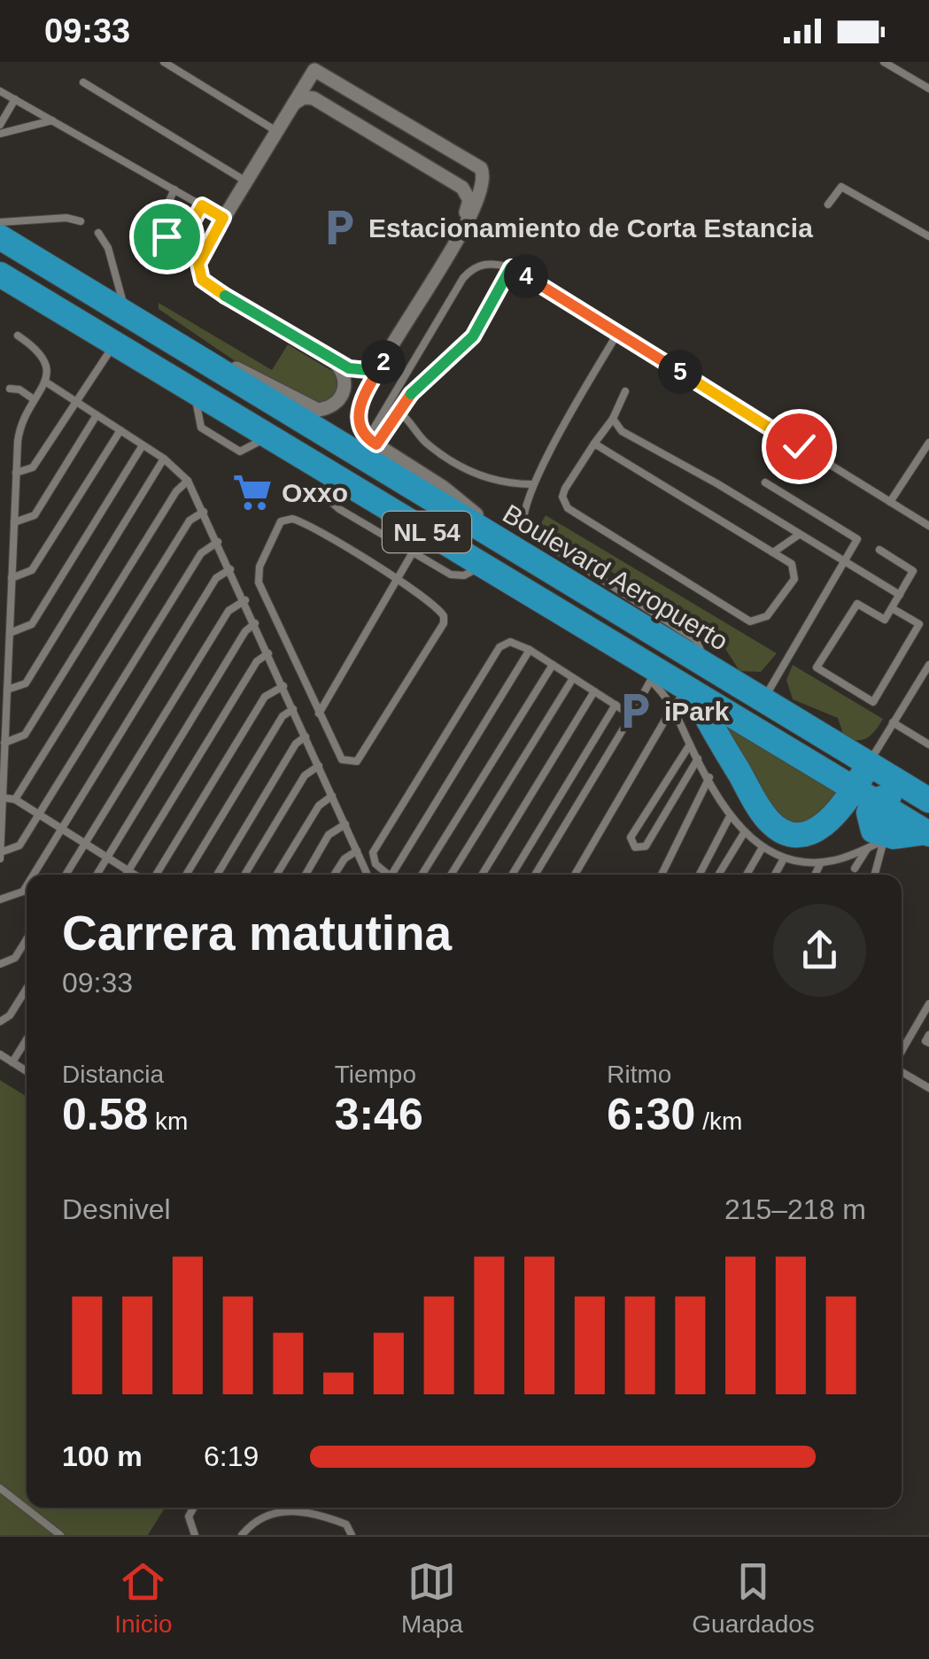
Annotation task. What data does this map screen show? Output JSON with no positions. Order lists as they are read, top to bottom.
{
  "streets": {
    "highway": ["NL 54", "Boulevard Aeropuerto"]
  },
  "places": {
    "parking": ["Estacionamiento de Corta Estancia", "iPark"],
    "supermarket": ["Oxxo"]
  },
  "page": {
    "status": "09:33",
    "pins": ["4", "2", "5"],
    "heading": ["Carrera matutina", "09:33"],
    "stats": [
      ["Distancia", "0.58 km"],
      ["Tiempo", "3:46"],
      ["Ritmo", "6:30 /km"]
    ],
    "chart": ["Desnivel", "215–218 m"],
    "list": [
      {
        "name": "100 m",
        "note": "6:19"
      }
    ],
    "tabs": ["Inicio", "Mapa", "Guardados"]
  }
}
